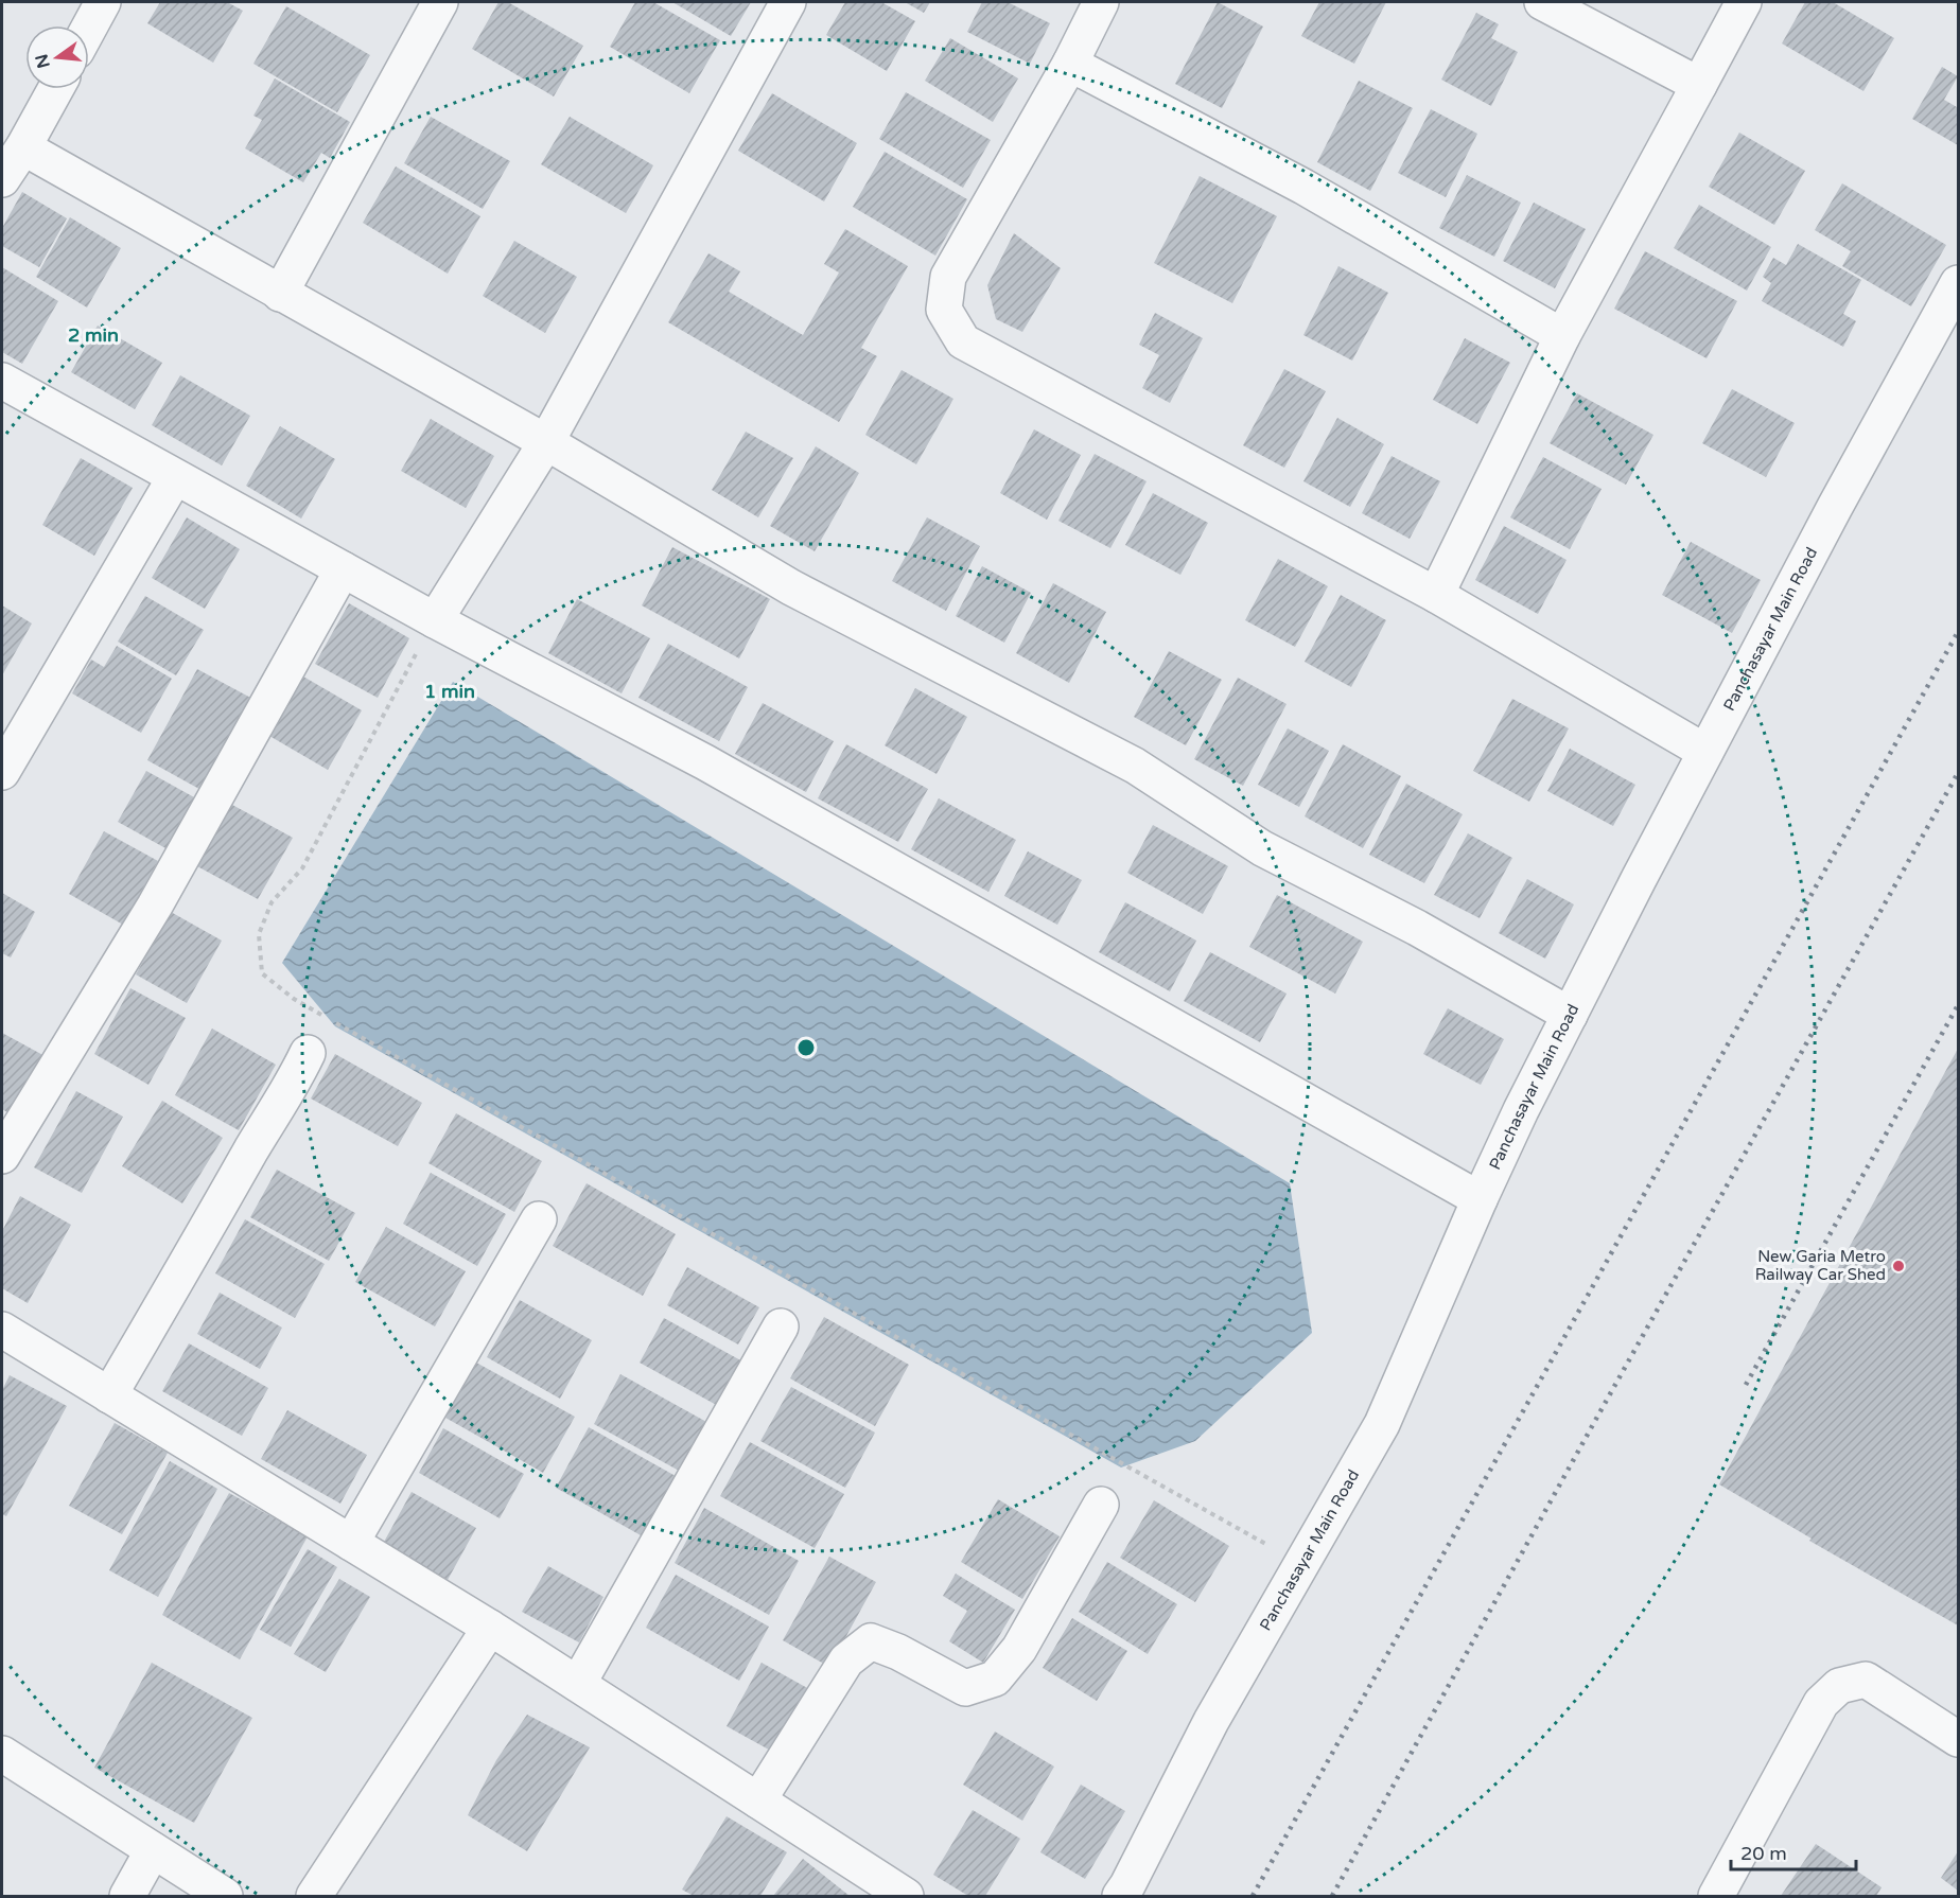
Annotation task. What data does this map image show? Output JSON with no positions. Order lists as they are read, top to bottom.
{
  "streets": {
    "street": ["Panchasayar Main Road"]
  },
  "places": ["New Garia Metro Railway Car Shed"],
  "scale_bar": "20 m",
  "north": "left",
  "rings": ["2 min", "1 min"]
}
